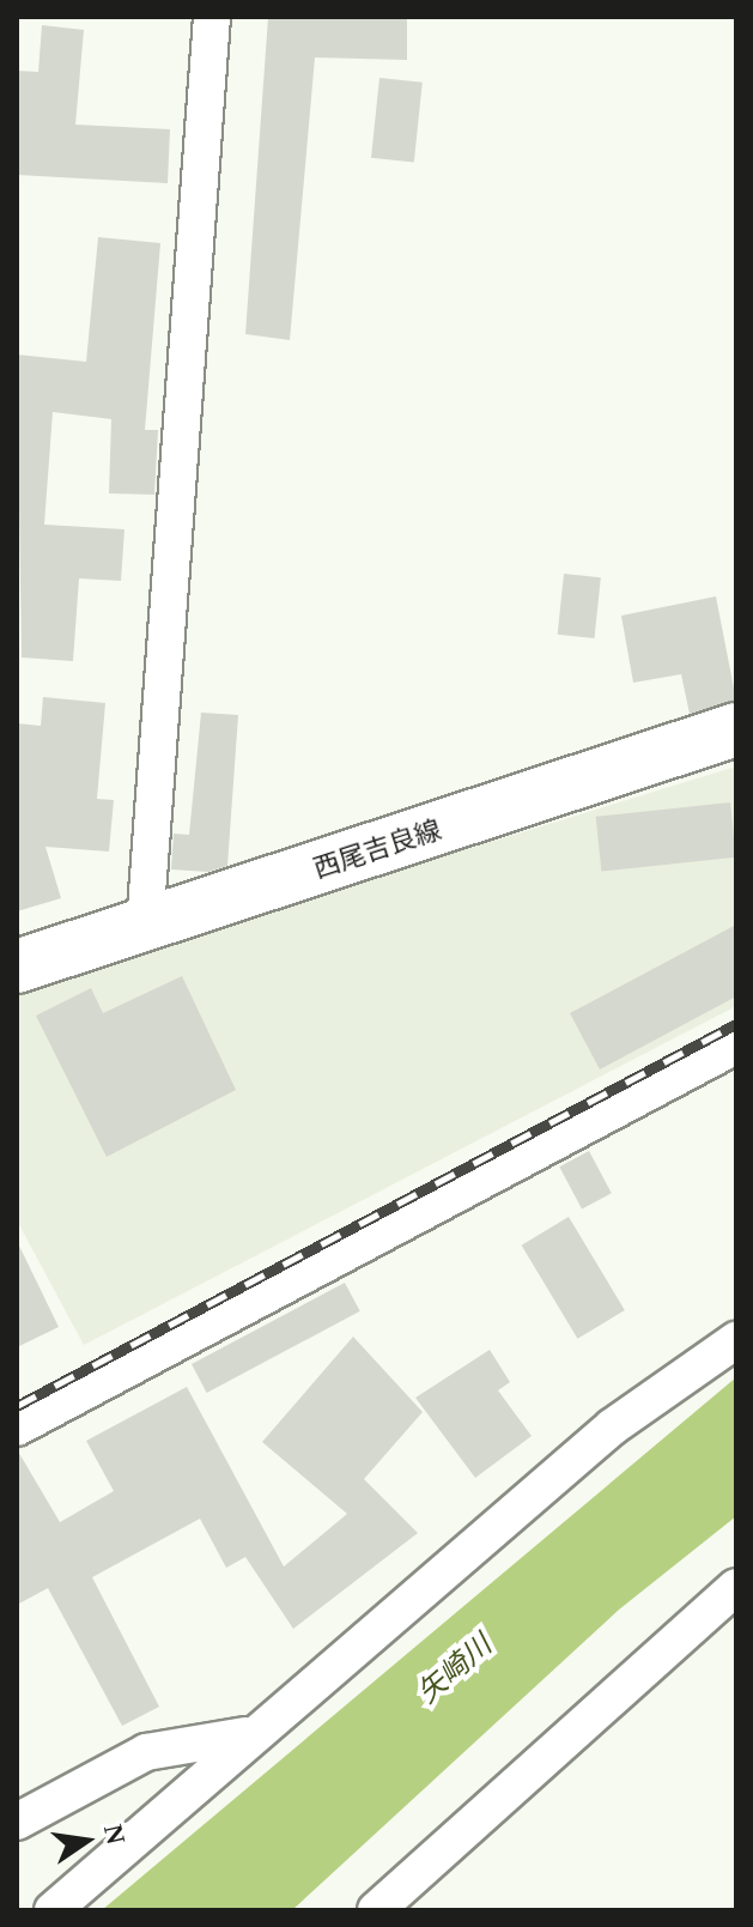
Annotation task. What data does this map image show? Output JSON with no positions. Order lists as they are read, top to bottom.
{
  "streets": {
    "main road": ["西尾吉良線"]
  },
  "water": ["矢崎川"],
  "north": "right"
}
